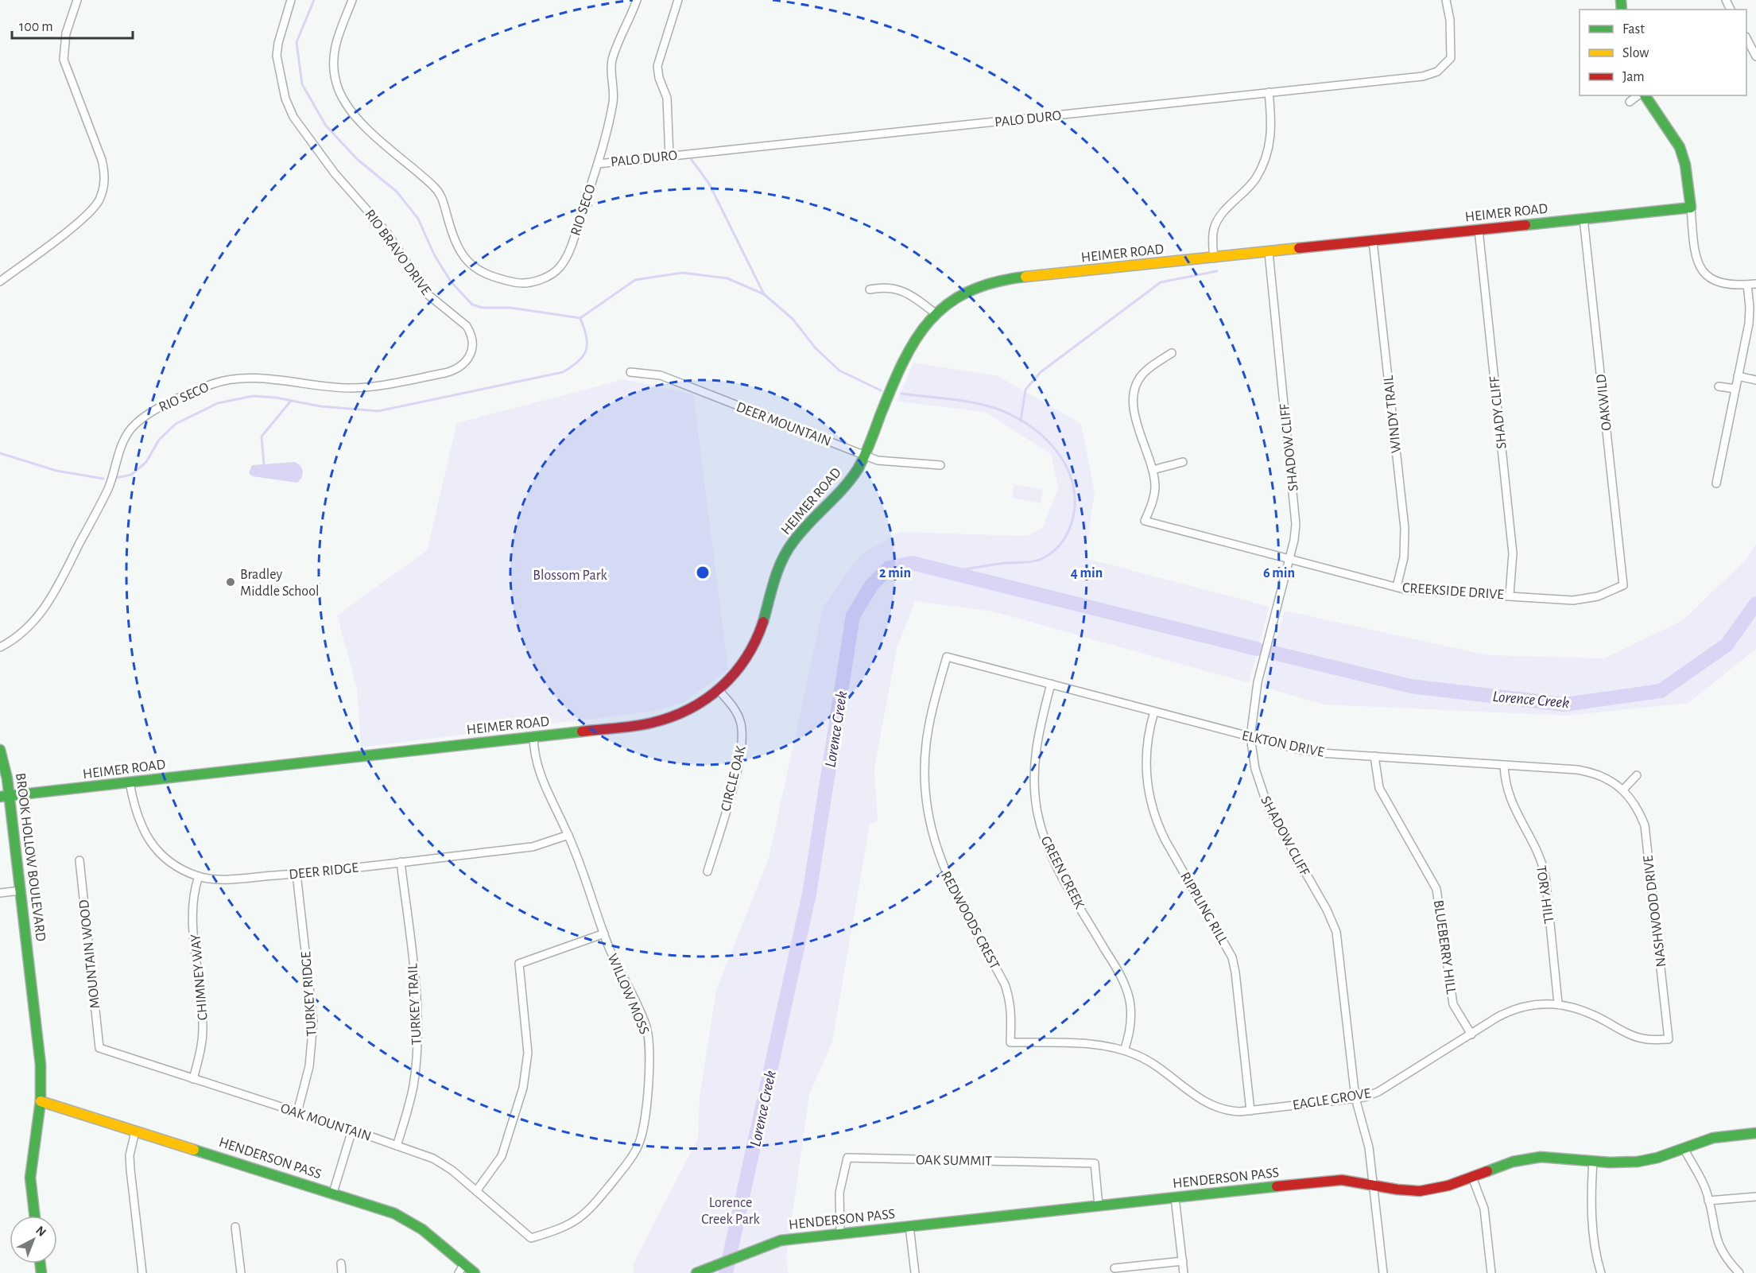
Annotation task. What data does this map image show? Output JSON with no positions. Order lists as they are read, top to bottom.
{
  "streets": {
    "street": [
      "PALO DURO",
      "RIO SECO",
      "HEIMER ROAD",
      "RIO BRAVO DRIVE",
      "OAKWILD",
      "SHADY CLIFF",
      "WINDY TRAIL",
      "DEER MOUNTAIN",
      "SHADOW CLIFF",
      "CREEKSIDE DRIVE",
      "ELKTON DRIVE",
      "CIRCLE OAK",
      "BROOK HOLLOW BOULEVARD",
      "DEER RIDGE",
      "GREEN CREEK",
      "TORY HILL",
      "RIPPLING RILL",
      "NASHWOOD DRIVE",
      "REDWOODS CREST",
      "BLUEBERRY HILL",
      "MOUNTAIN WOOD",
      "CHIMNEY WAY",
      "TURKEY RIDGE",
      "WILLOW MOSS",
      "TURKEY TRAIL",
      "EAGLE GROVE",
      "OAK MOUNTAIN",
      "HENDERSON PASS",
      "OAK SUMMIT"
    ]
  },
  "crossings": [
    ["PALO DURO", "RIO SECO"],
    ["RIO SECO", "RIO BRAVO DRIVE"],
    ["HEIMER ROAD", "OAKWILD"],
    ["HEIMER ROAD", "SHADY CLIFF"],
    ["HEIMER ROAD", "WINDY TRAIL"],
    ["HEIMER ROAD", "DEER MOUNTAIN"],
    ["HEIMER ROAD", "SHADOW CLIFF"],
    ["HEIMER ROAD", "CIRCLE OAK"],
    ["HEIMER ROAD", "BROOK HOLLOW BOULEVARD"],
    ["HEIMER ROAD", "DEER RIDGE"],
    ["HEIMER ROAD", "WILLOW MOSS"],
    ["OAKWILD", "CREEKSIDE DRIVE"],
    ["SHADY CLIFF", "CREEKSIDE DRIVE"],
    ["WINDY TRAIL", "CREEKSIDE DRIVE"],
    ["SHADOW CLIFF", "CREEKSIDE DRIVE"],
    ["SHADOW CLIFF", "ELKTON DRIVE"],
    ["SHADOW CLIFF", "EAGLE GROVE"],
    ["SHADOW CLIFF", "HENDERSON PASS"],
    ["ELKTON DRIVE", "GREEN CREEK"],
    ["ELKTON DRIVE", "TORY HILL"],
    ["ELKTON DRIVE", "RIPPLING RILL"],
    ["ELKTON DRIVE", "NASHWOOD DRIVE"],
    ["ELKTON DRIVE", "REDWOODS CREST"],
    ["ELKTON DRIVE", "BLUEBERRY HILL"],
    ["BROOK HOLLOW BOULEVARD", "HENDERSON PASS"],
    ["DEER RIDGE", "CHIMNEY WAY"],
    ["DEER RIDGE", "TURKEY RIDGE"],
    ["DEER RIDGE", "WILLOW MOSS"],
    ["DEER RIDGE", "TURKEY TRAIL"],
    ["GREEN CREEK", "EAGLE GROVE"],
    ["TORY HILL", "EAGLE GROVE"],
    ["RIPPLING RILL", "EAGLE GROVE"],
    ["NASHWOOD DRIVE", "EAGLE GROVE"],
    ["REDWOODS CREST", "EAGLE GROVE"],
    ["BLUEBERRY HILL", "EAGLE GROVE"],
    ["MOUNTAIN WOOD", "OAK MOUNTAIN"],
    ["CHIMNEY WAY", "OAK MOUNTAIN"],
    ["TURKEY RIDGE", "OAK MOUNTAIN"],
    ["WILLOW MOSS", "OAK MOUNTAIN"],
    ["TURKEY TRAIL", "OAK MOUNTAIN"],
    ["HENDERSON PASS", "OAK SUMMIT"]
  ],
  "water": ["Lorence Creek"],
  "parks": ["Blossom Park", "Lorence Creek Park"],
  "places": ["Bradley Middle School"],
  "legend": ["Fast", "Slow", "Jam"],
  "scale_bar": "100 m",
  "north": "top right",
  "rings": ["2 min", "4 min", "6 min"]
}
